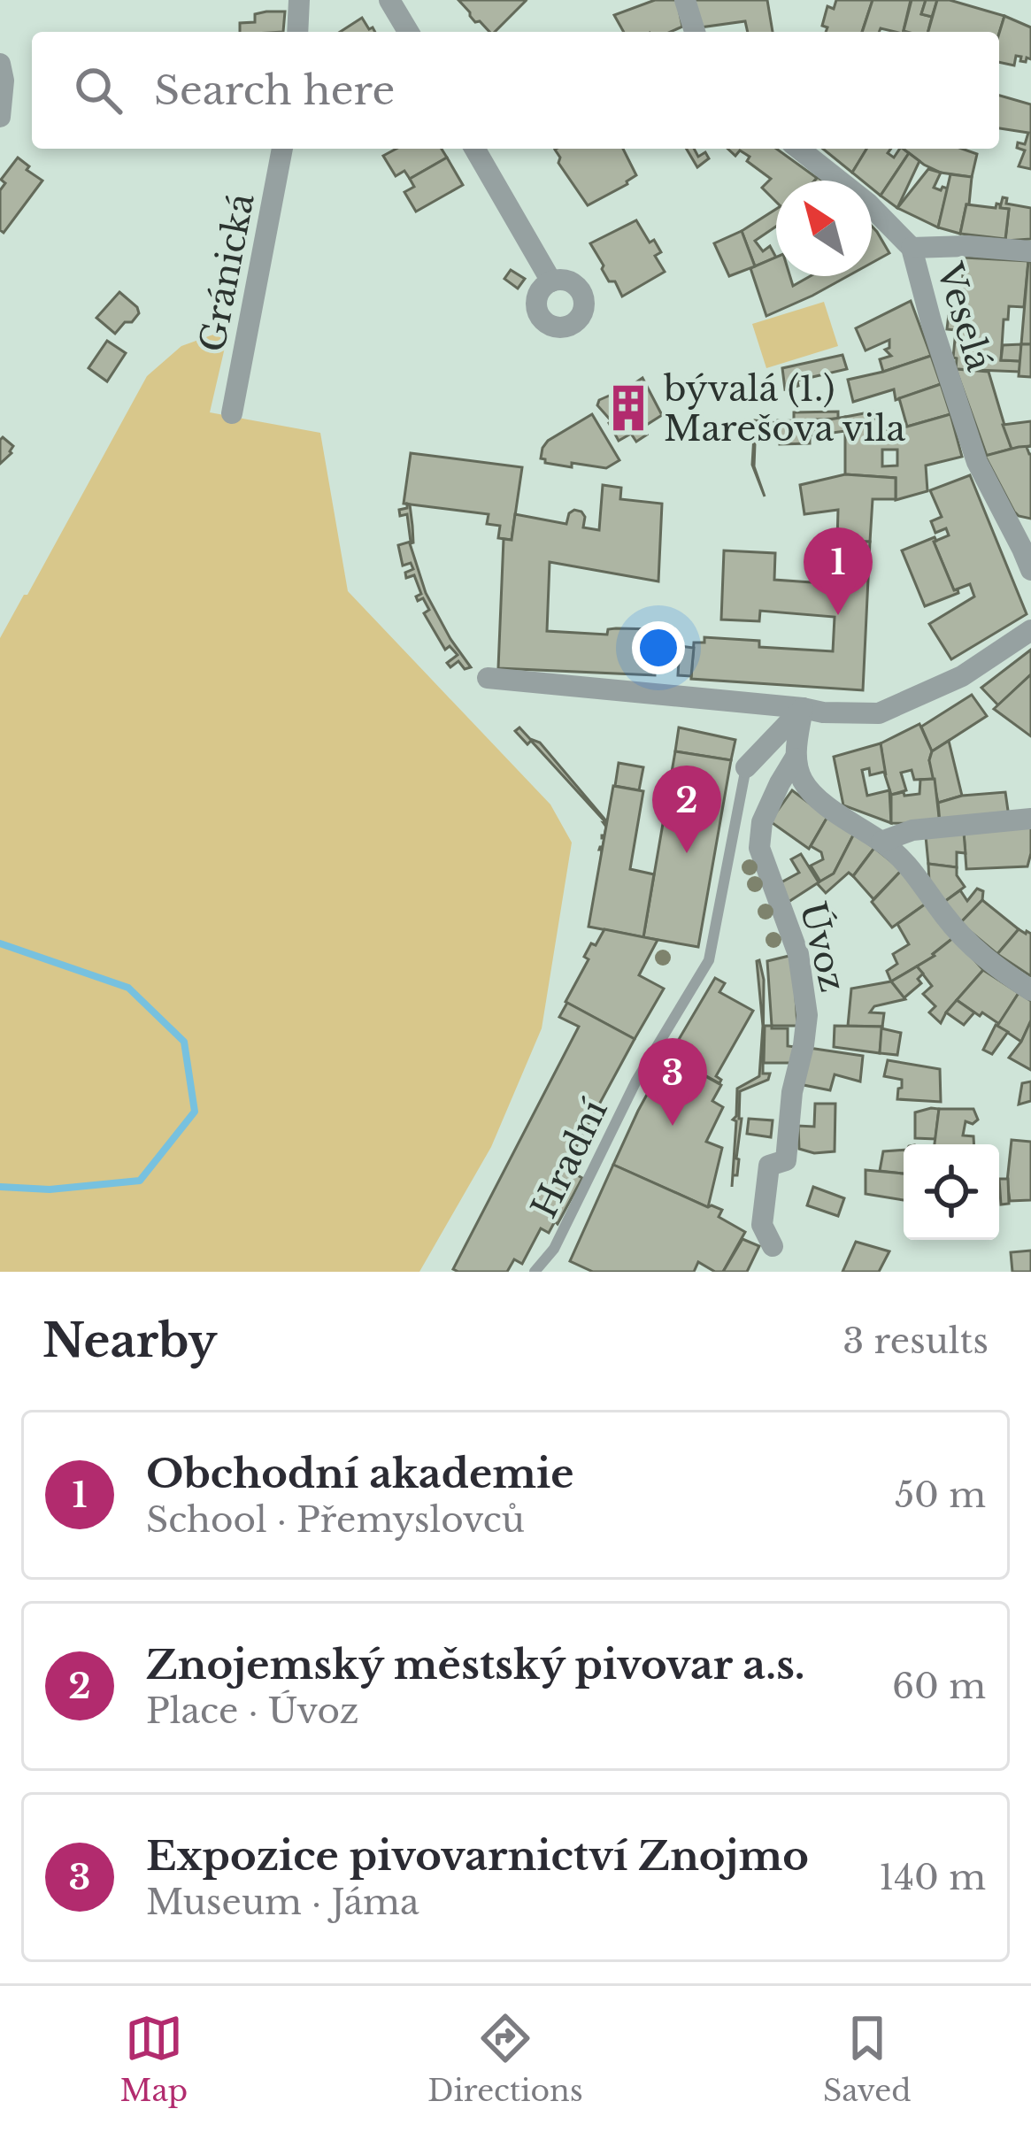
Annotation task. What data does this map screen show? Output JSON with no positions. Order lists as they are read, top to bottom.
{
  "streets": {
    "street": ["Gránická", "Veselá", "Úvoz"],
    "lane": ["Hradní"]
  },
  "places": {
    "building": ["bývalá (1.) Marešova vila"]
  },
  "north": "top left",
  "page": {
    "search": "Search here",
    "pins": ["1", "2", "3"],
    "heading": ["Nearby", "3 results"],
    "list": [
      {
        "mark": "1",
        "name": "Obchodní akademie",
        "note": "School · Přemyslovců",
        "value": "50 m"
      },
      {
        "mark": "2",
        "name": "Znojemský městský pivovar a.s.",
        "note": "Place · Úvoz",
        "value": "60 m"
      },
      {
        "mark": "3",
        "name": "Expozice pivovarnictví Znojmo",
        "note": "Museum · Jáma",
        "value": "140 m"
      }
    ],
    "nav": ["Map", "Directions", "Saved"]
  }
}
